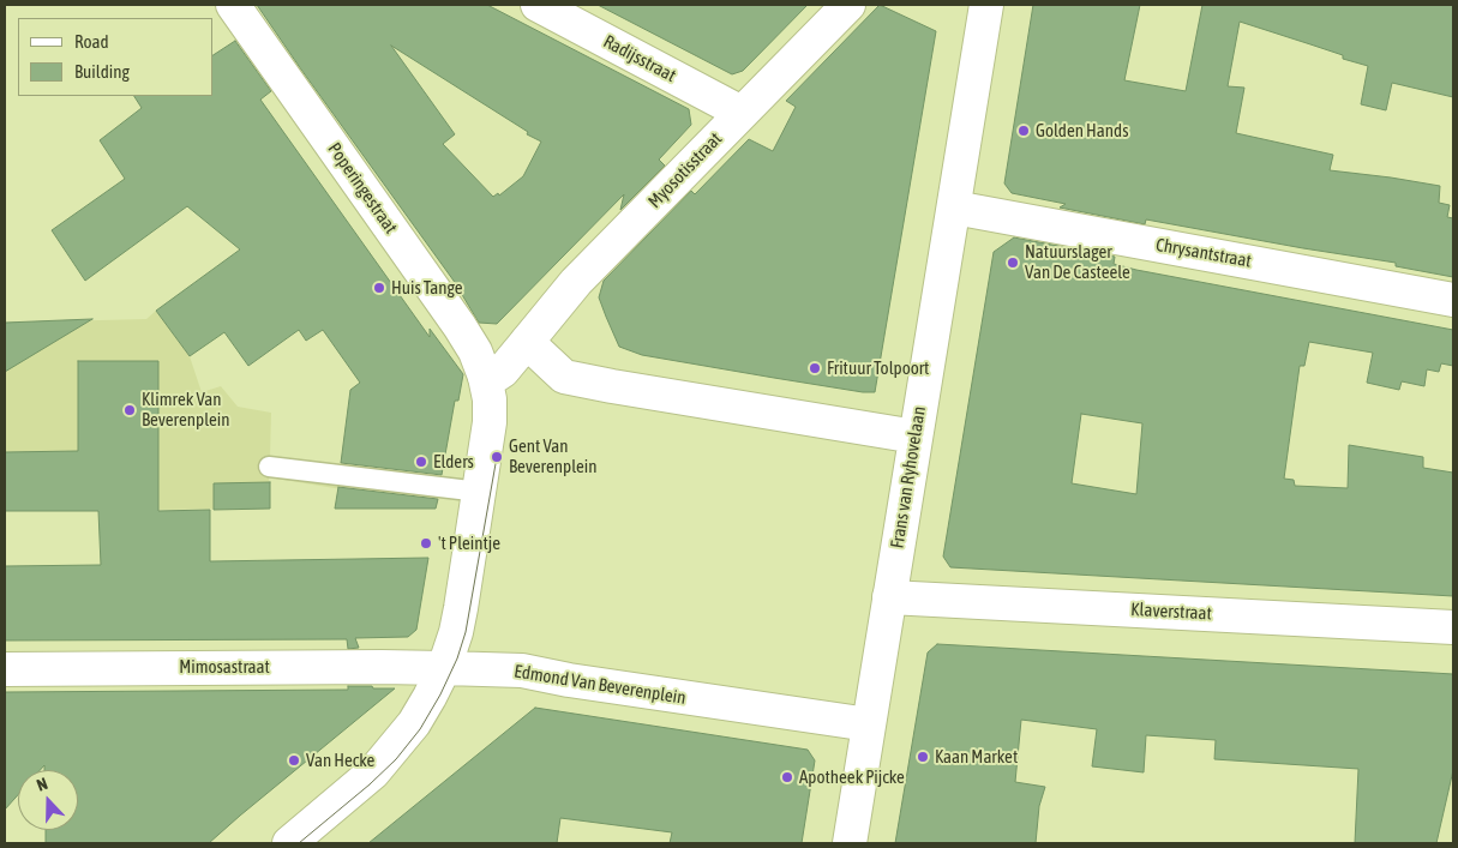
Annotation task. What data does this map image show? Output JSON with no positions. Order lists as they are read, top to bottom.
{
  "streets": {
    "street": [
      "Radijsstraat",
      "Myosotisstraat",
      "Poperingestraat",
      "Chrysantstraat",
      "Frans van Ryhovelaan",
      "Klaverstraat",
      "Mimosastraat",
      "Edmond Van Beverenplein"
    ]
  },
  "crossings": [
    ["Radijsstraat", "Myosotisstraat"],
    ["Chrysantstraat", "Frans van Ryhovelaan"],
    ["Frans van Ryhovelaan", "Klaverstraat"],
    ["Frans van Ryhovelaan", "Edmond Van Beverenplein"],
    ["Mimosastraat", "Edmond Van Beverenplein"]
  ],
  "places": [
    "Golden Hands",
    "Natuurslager Van De Casteele",
    "Huis Tange",
    "Frituur Tolpoort",
    "Klimrek Van Beverenplein",
    "Gent Van Beverenplein",
    "Elders",
    "'t Pleintje",
    "Kaan Market",
    "Van Hecke",
    "Apotheek Pijcke"
  ],
  "legend": ["Road", "Building"],
  "north": "top"
}
